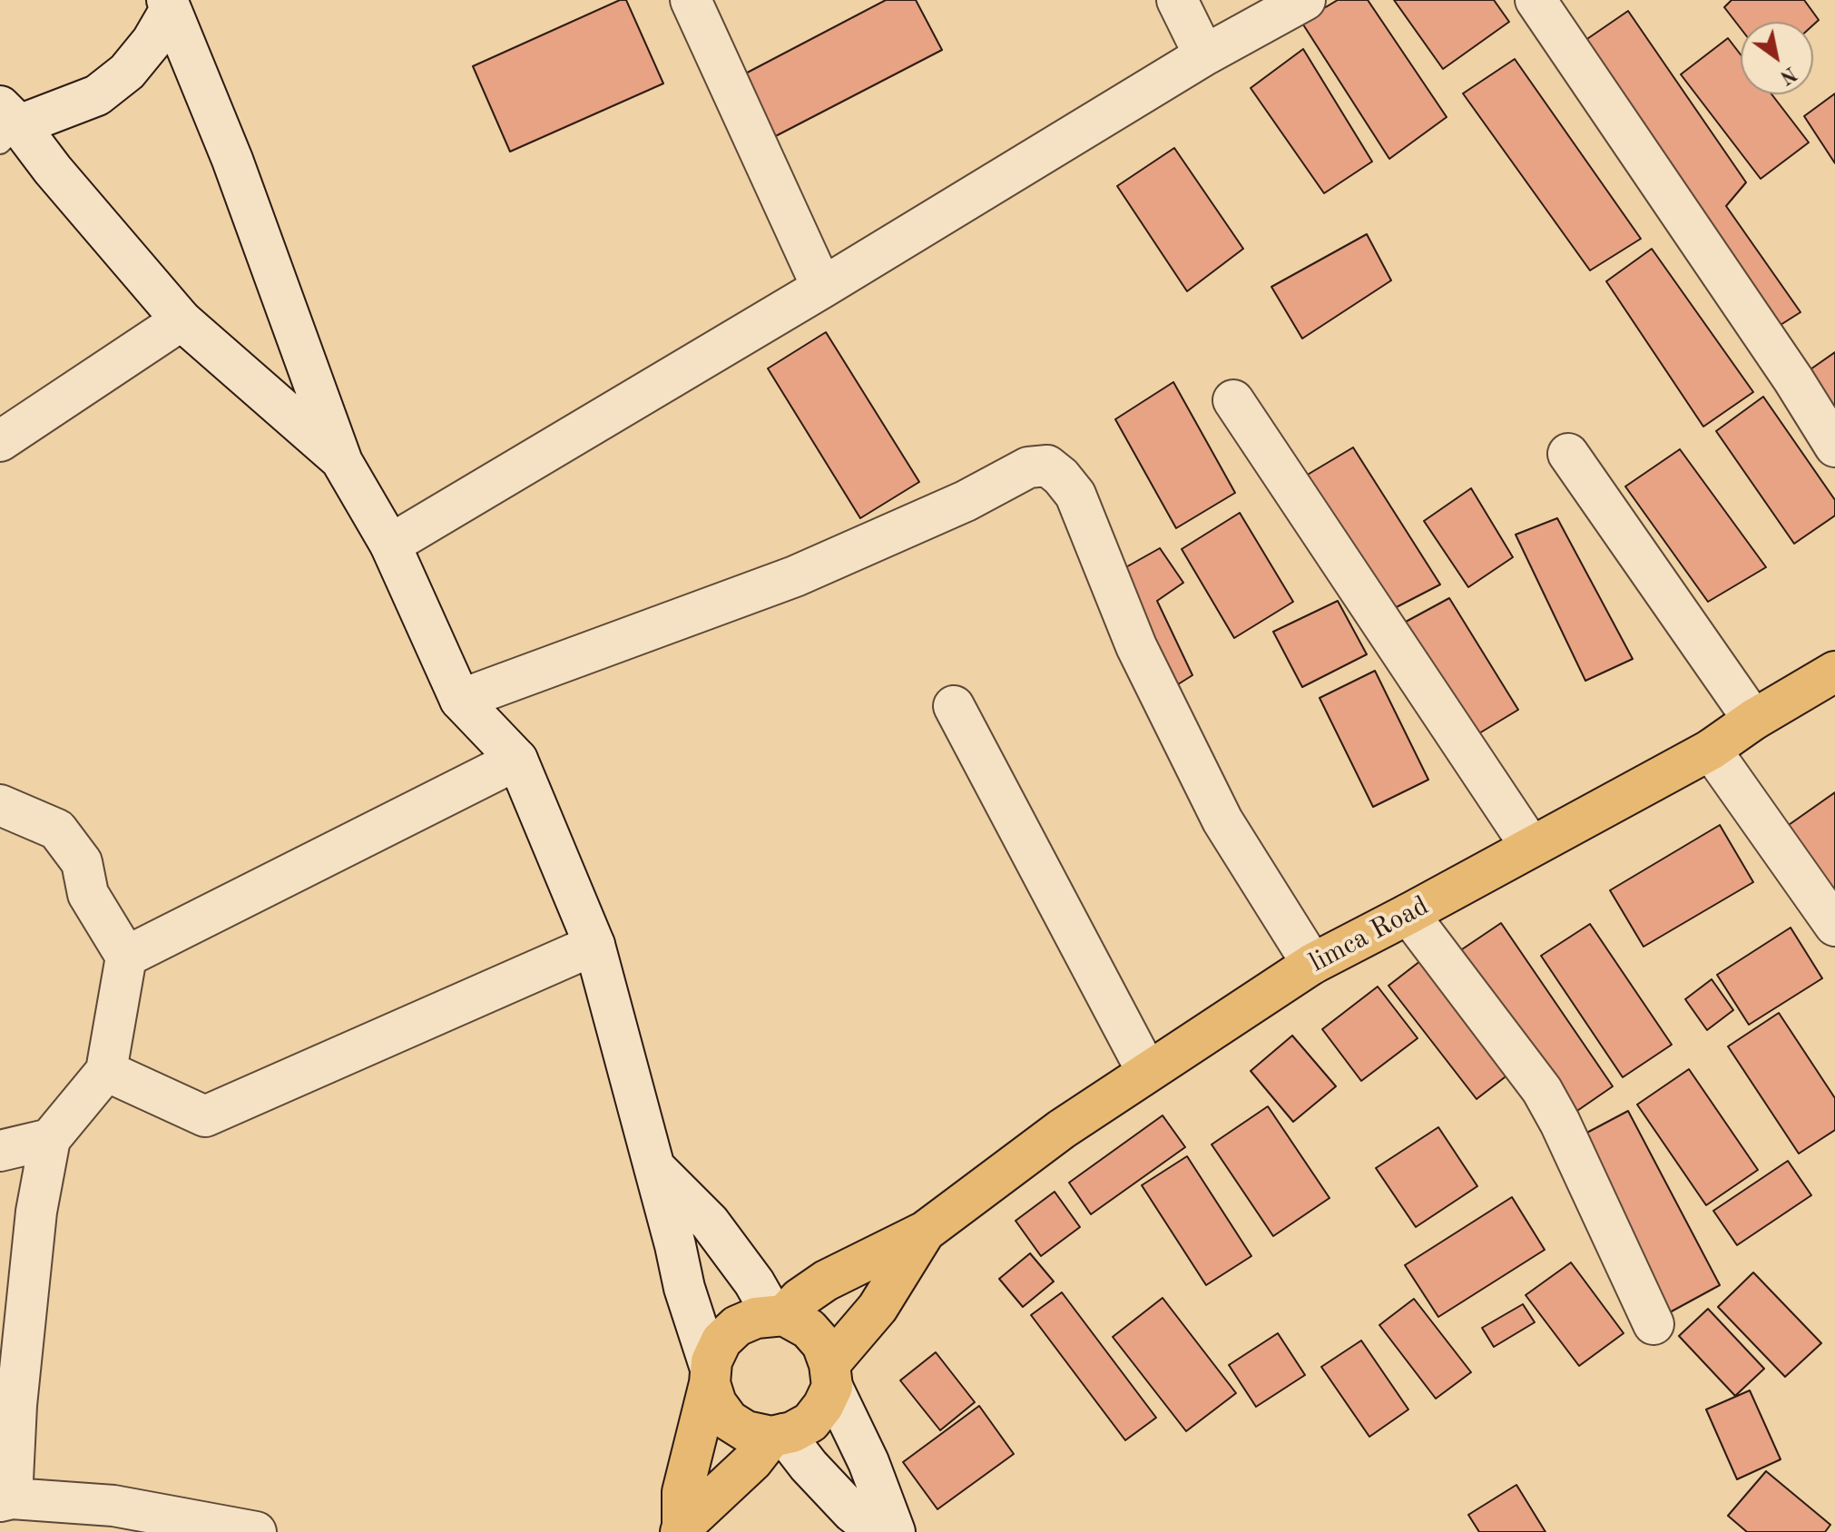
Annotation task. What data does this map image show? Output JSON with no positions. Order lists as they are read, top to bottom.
{
  "streets": {
    "main road": ["limca Road"]
  },
  "north": "bottom right"
}
